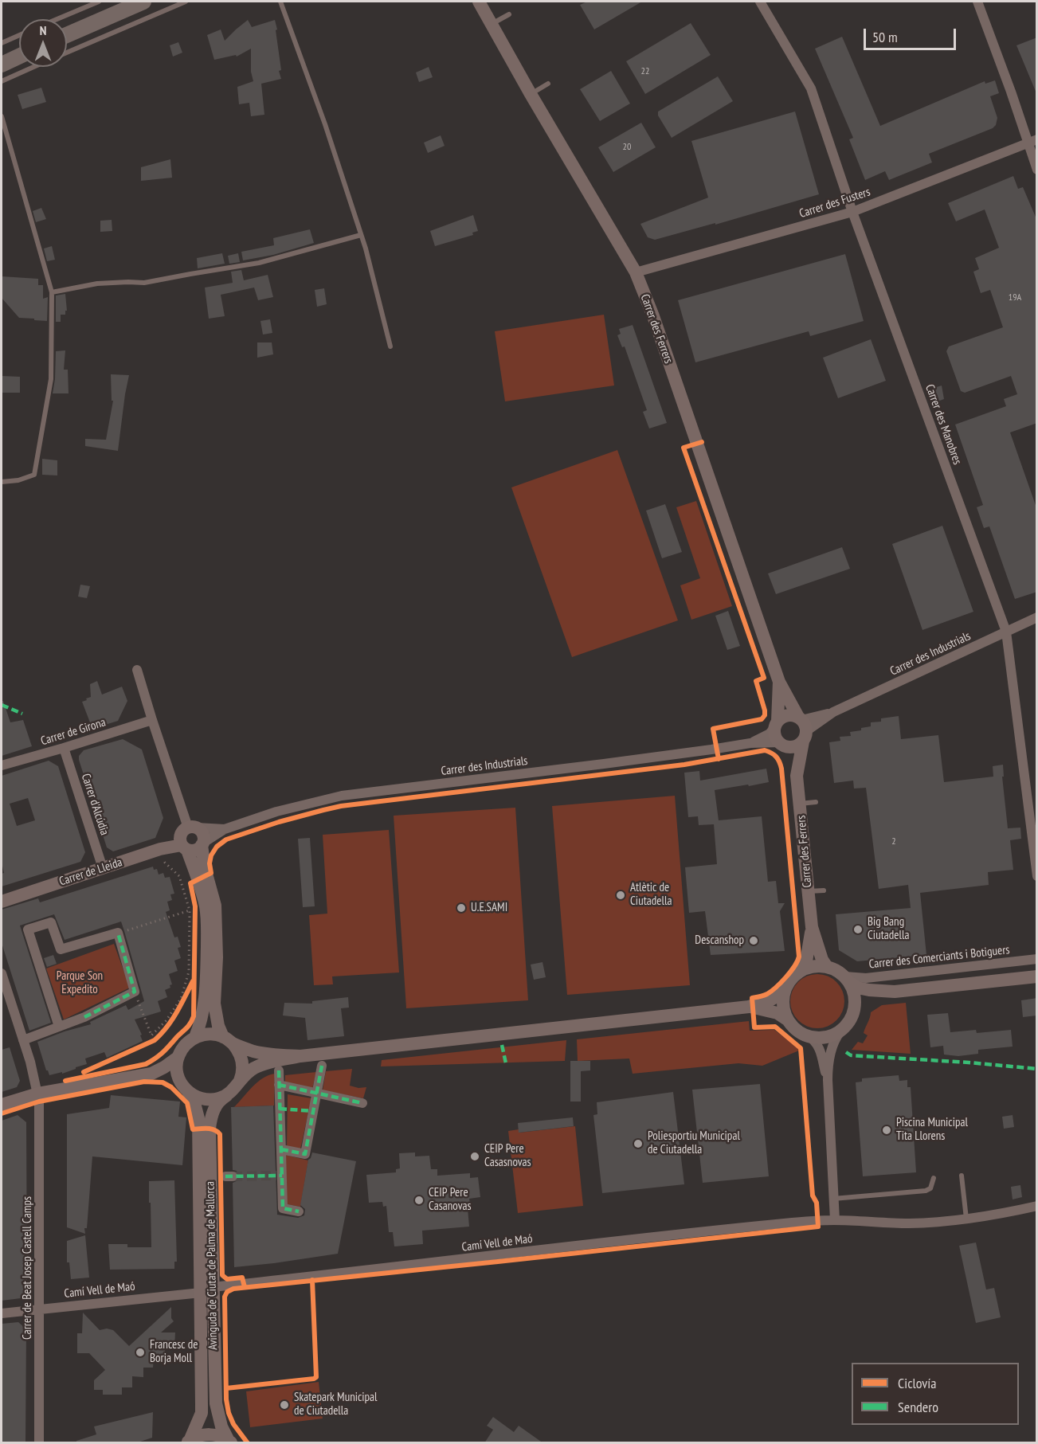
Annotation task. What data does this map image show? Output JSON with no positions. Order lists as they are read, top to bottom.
{
  "streets": {
    "street": [
      "Carrer des Fusters",
      "Carrer des Ferrers",
      "Carrer des Manobres",
      "Carrer des Industrials",
      "Carrer de Girona",
      "Carrer d'Alcúdia",
      "Carrer de Lleida",
      "Carrer des Comerciants i Botiguers",
      "Camí Vell de Maó",
      "Avinguda de Ciutat de Palma de Mallorca",
      "Carrer de Beat Josep Castell Camps"
    ]
  },
  "crossings": [
    ["Carrer des Fusters", "Carrer des Ferrers"],
    ["Carrer des Fusters", "Carrer des Manobres"],
    ["Carrer des Ferrers", "Carrer des Industrials"],
    ["Carrer des Ferrers", "Carrer des Comerciants i Botiguers"],
    ["Carrer des Manobres", "Carrer des Industrials"],
    ["Carrer des Industrials", "Carrer de Lleida"],
    ["Carrer de Girona", "Carrer d'Alcúdia"],
    ["Carrer d'Alcúdia", "Carrer de Lleida"],
    ["Camí Vell de Maó", "Avinguda de Ciutat de Palma de Mallorca"],
    ["Camí Vell de Maó", "Carrer de Beat Josep Castell Camps"]
  ],
  "parks": ["Parque Son Expedito"],
  "places": [
    "Atlètic de Ciutadella",
    "U.E.SAMI",
    "Big Bang Ciutadella",
    "Descanshop",
    "Piscina Municipal Tita Llorens",
    "Poliesportiu Municipal de Ciutadella",
    "CEIP Pere Casasnovas",
    "CEIP Pere Casanovas",
    "Francesc de Borja Moll",
    "Skatepark Municipal de Ciutadella"
  ],
  "house_numbers": [
    "22",
    "20",
    "19A",
    "2"
  ],
  "legend": ["Ciclovía", "Sendero"],
  "scale_bar": "50 m",
  "north": "top"
}
